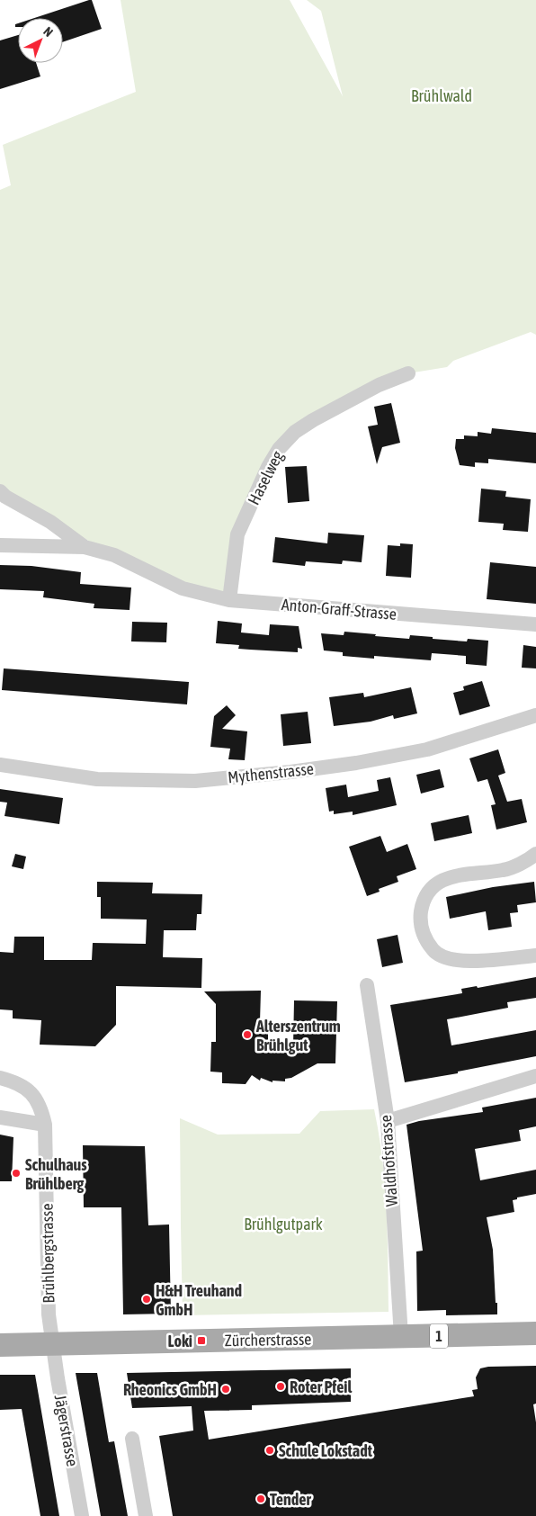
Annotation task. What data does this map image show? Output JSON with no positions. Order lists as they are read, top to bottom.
{
  "streets": {
    "main road": ["1", "Zürcherstrasse"],
    "street": [
      "Haselweg",
      "Anton-Graff-Strasse",
      "Mythenstrasse",
      "Waldhofstrasse",
      "Brühlbergstrasse",
      "Jägerstrasse"
    ]
  },
  "crossings": [
    ["Haselweg", "Anton-Graff-Strasse"],
    ["Waldhofstrasse", "Zürcherstrasse"],
    ["Brühlbergstrasse", "Zürcherstrasse"],
    ["Brühlbergstrasse", "Jägerstrasse"],
    ["Zürcherstrasse", "Jägerstrasse"]
  ],
  "parks": ["Brühlwald", "Brühlgutpark"],
  "places": {
    "other": [
      "Alterszentrum Brühlgut",
      "Schulhaus Brühlberg",
      "H&H Treuhand GmbH",
      "Roter Pfeil",
      "Rheonics GmbH",
      "Schule Lokstadt",
      "Tender"
    ],
    "transit": ["Loki"]
  },
  "north": "top right"
}
